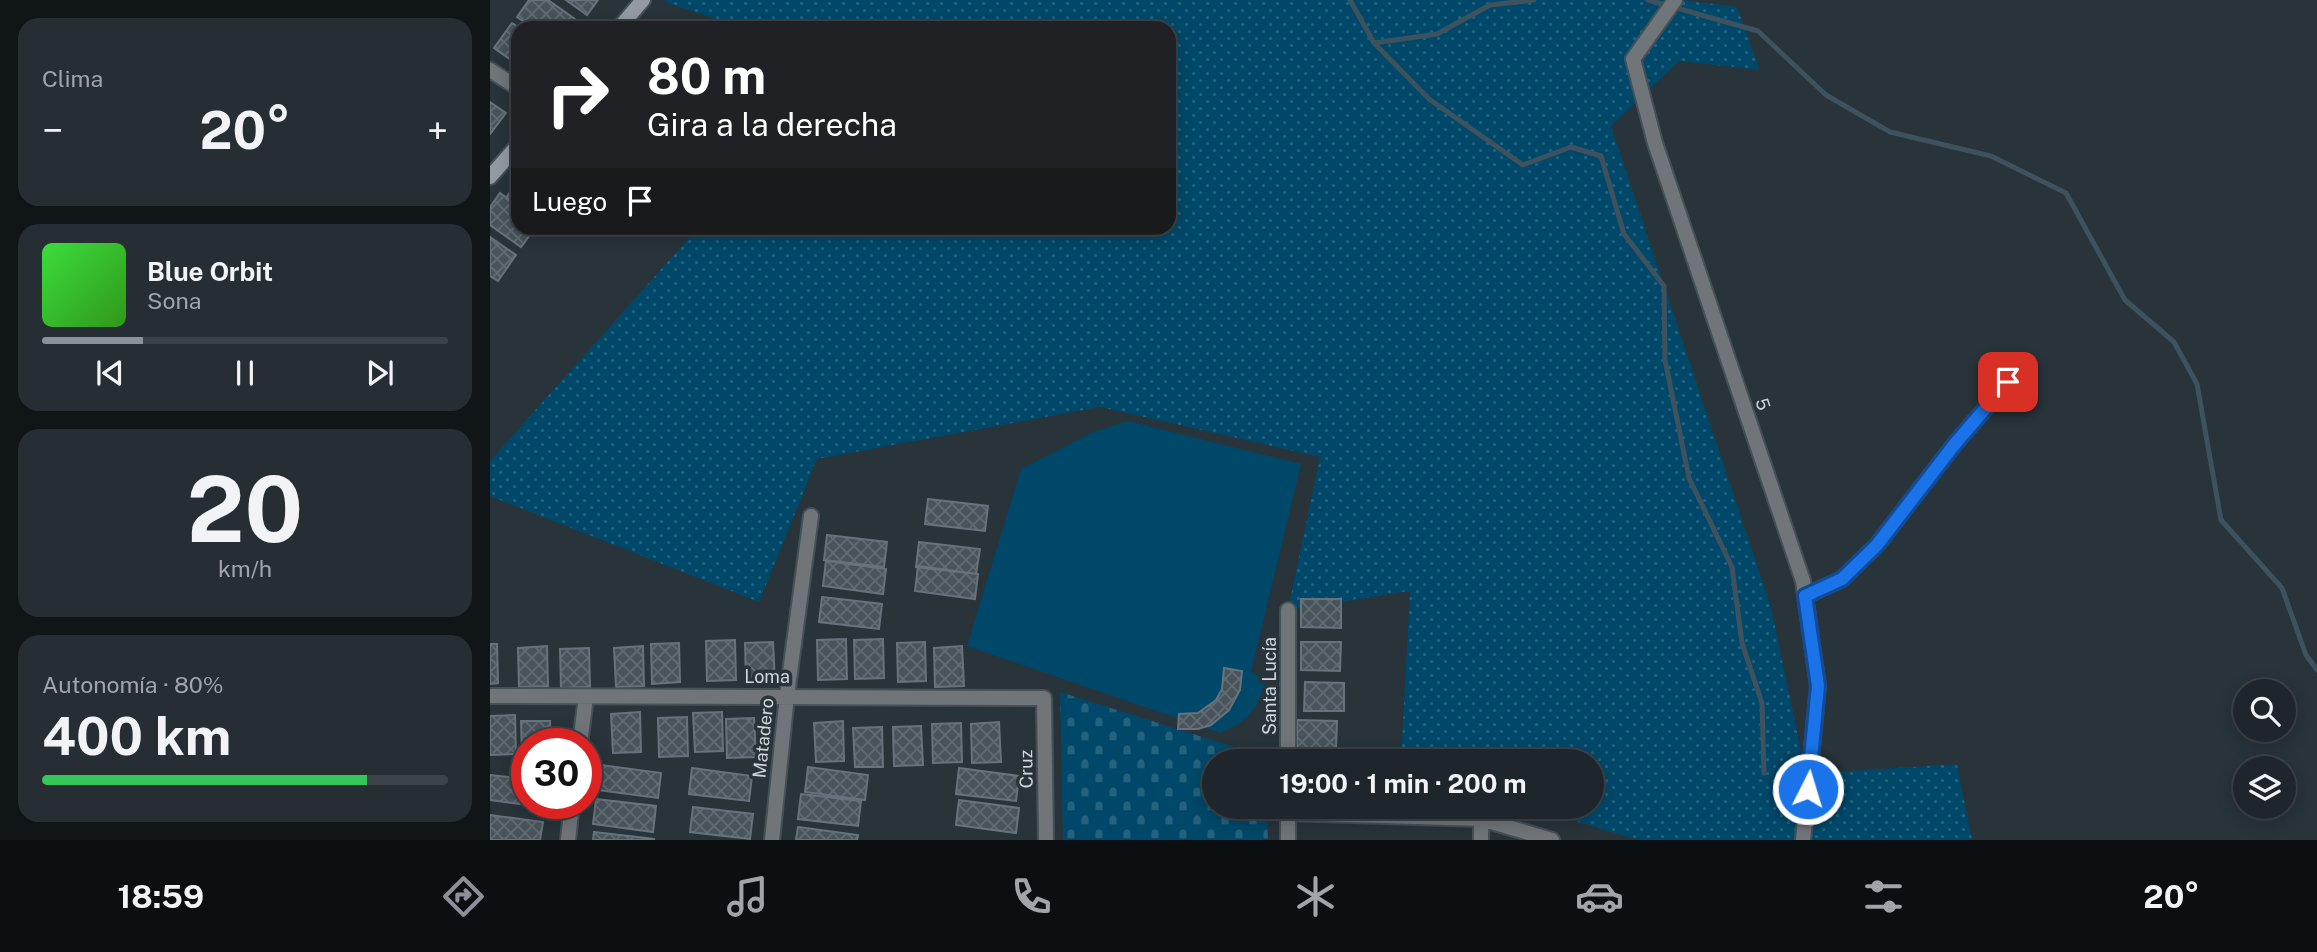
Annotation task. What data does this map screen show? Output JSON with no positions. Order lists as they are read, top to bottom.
{
  "streets": {
    "street": [
      "5",
      "Loma",
      "Santa Lucía",
      "Matadero",
      "Cruz"
    ]
  },
  "crossings": [
    ["Loma", "Matadero"],
    ["Loma", "Cruz"]
  ],
  "page": {
    "tile": [
      "Clima",
      ["20", "km/h"],
      ["Autonomía · 80%", "400 km"]
    ],
    "turn": ["80 m", "Gira a la derecha"],
    "heat": ["−", "20°", "+"],
    "then": "Luego",
    "song": ["Blue Orbit", "Sona"],
    "limit": "30",
    "trip": "19:00 · 1 min · 200 m",
    "tabs": ["18:59", "20°"]
  }
}
